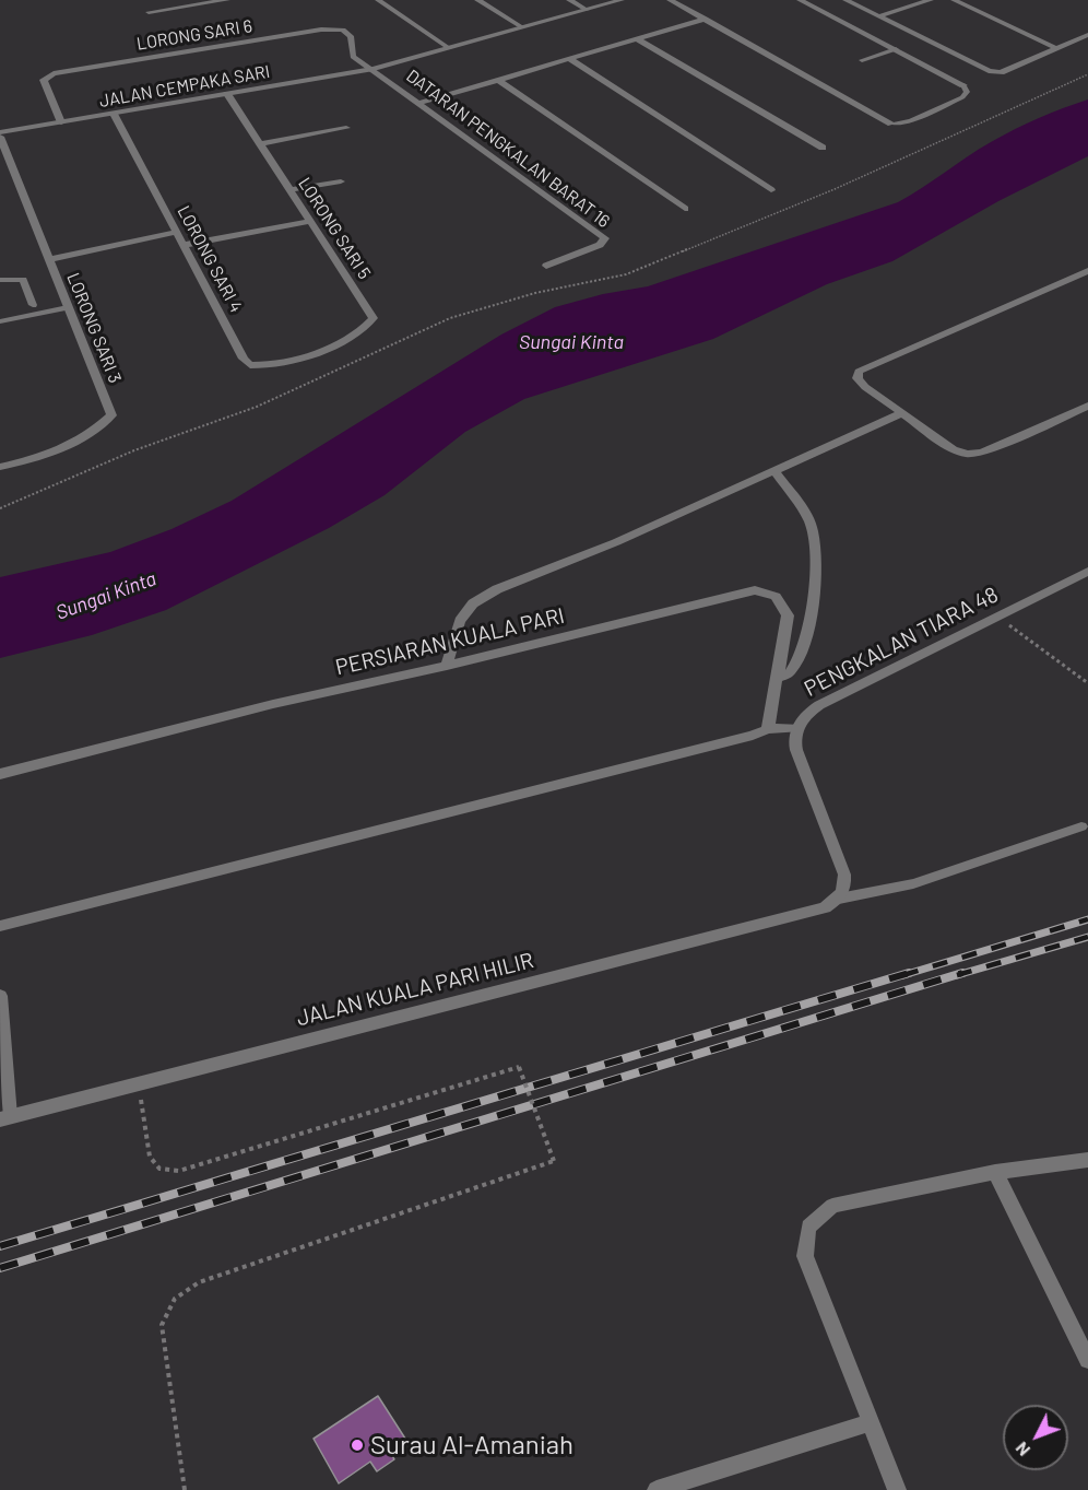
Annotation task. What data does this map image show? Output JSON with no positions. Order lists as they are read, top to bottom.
{
  "streets": {
    "street": [
      "LORONG SARI 6",
      "JALAN CEMPAKA SARI",
      "DATARAN PENGKALAN BARAT 16",
      "LORONG SARI 5",
      "LORONG SARI 4",
      "LORONG SARI 3",
      "PERSIARAN KUALA PARI",
      "PENGKALAN TIARA 48",
      "JALAN KUALA PARI HILIR"
    ]
  },
  "crossings": [
    ["LORONG SARI 6", "JALAN CEMPAKA SARI"],
    ["LORONG SARI 6", "DATARAN PENGKALAN BARAT 16"],
    ["JALAN CEMPAKA SARI", "DATARAN PENGKALAN BARAT 16"],
    ["JALAN CEMPAKA SARI", "LORONG SARI 5"],
    ["JALAN CEMPAKA SARI", "LORONG SARI 4"],
    ["JALAN CEMPAKA SARI", "LORONG SARI 3"],
    ["LORONG SARI 5", "LORONG SARI 4"],
    ["PENGKALAN TIARA 48", "JALAN KUALA PARI HILIR"]
  ],
  "water": ["Sungai Kinta"],
  "places": ["Surau Al-Amaniah"],
  "north": "bottom left"
}
